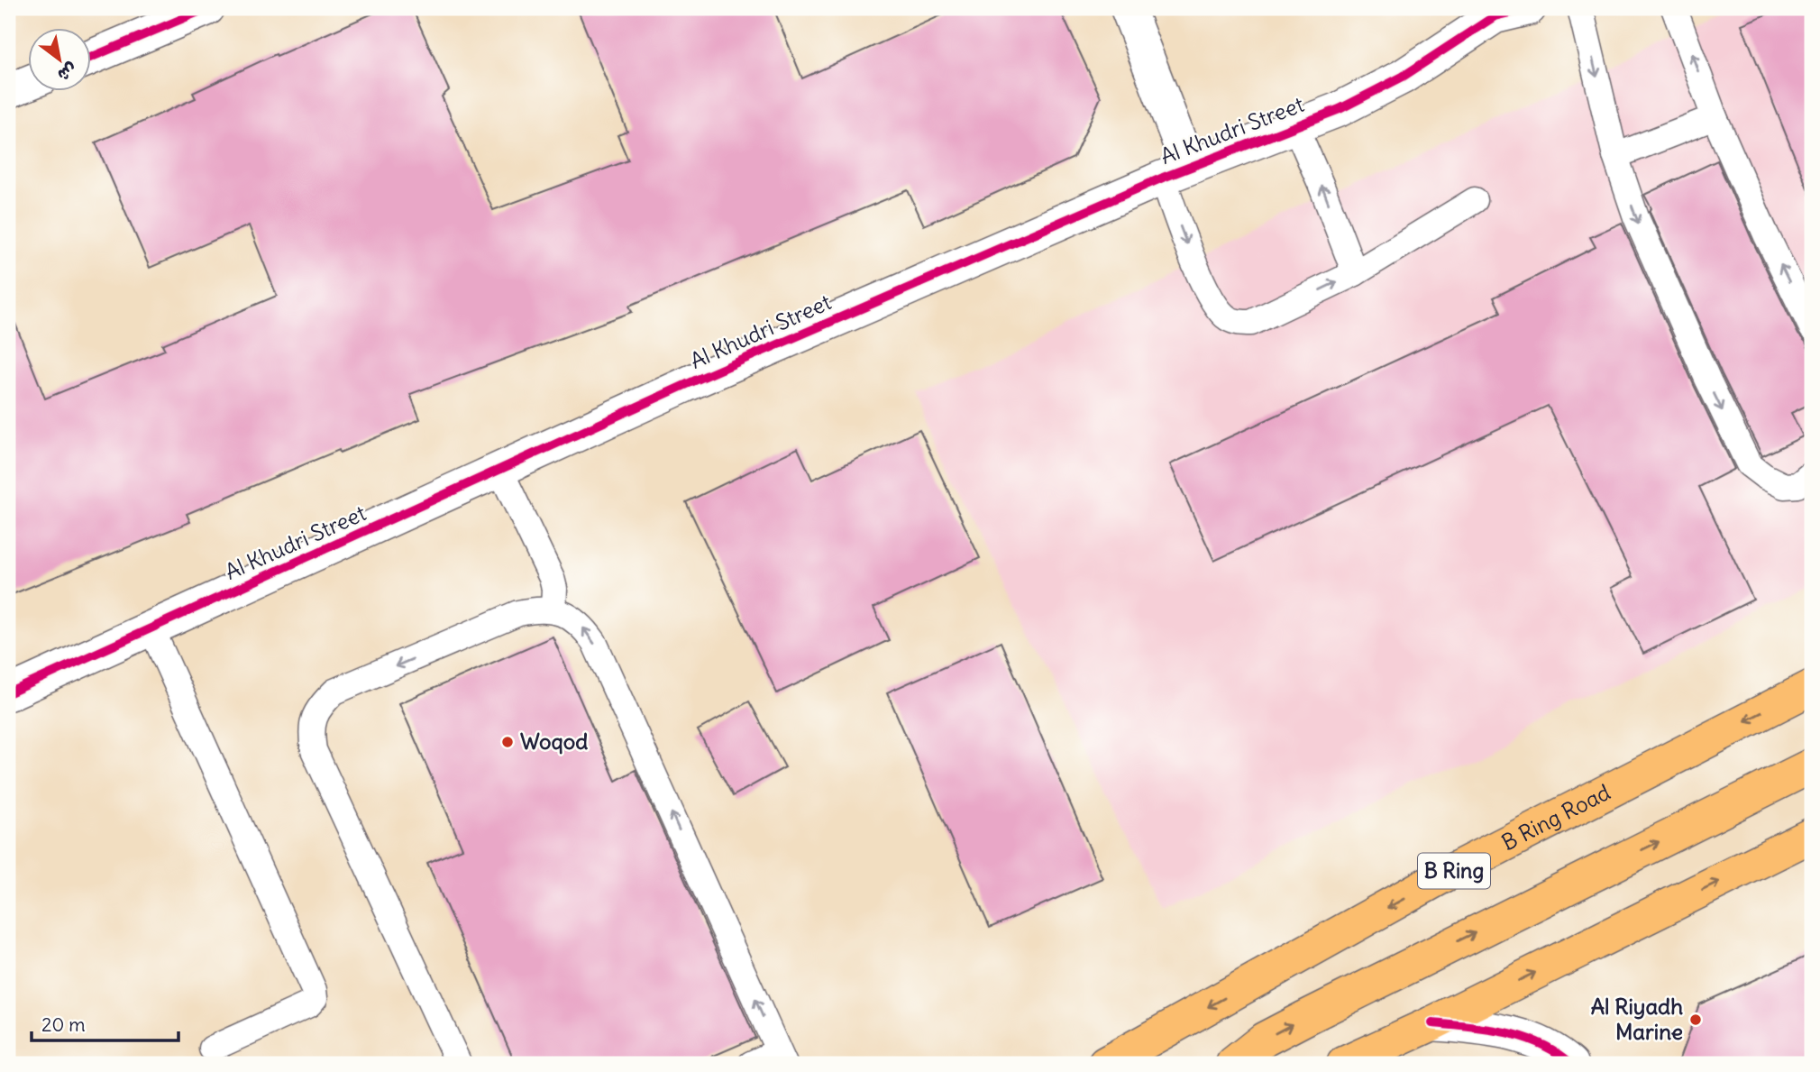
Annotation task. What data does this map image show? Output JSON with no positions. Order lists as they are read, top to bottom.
{
  "streets": {
    "main road": ["B Ring Road", "B Ring"],
    "street": ["Al Khudri Street"]
  },
  "places": ["Woqod", "Al Riyadh Marine"],
  "scale_bar": "20 m",
  "north": "bottom right"
}
